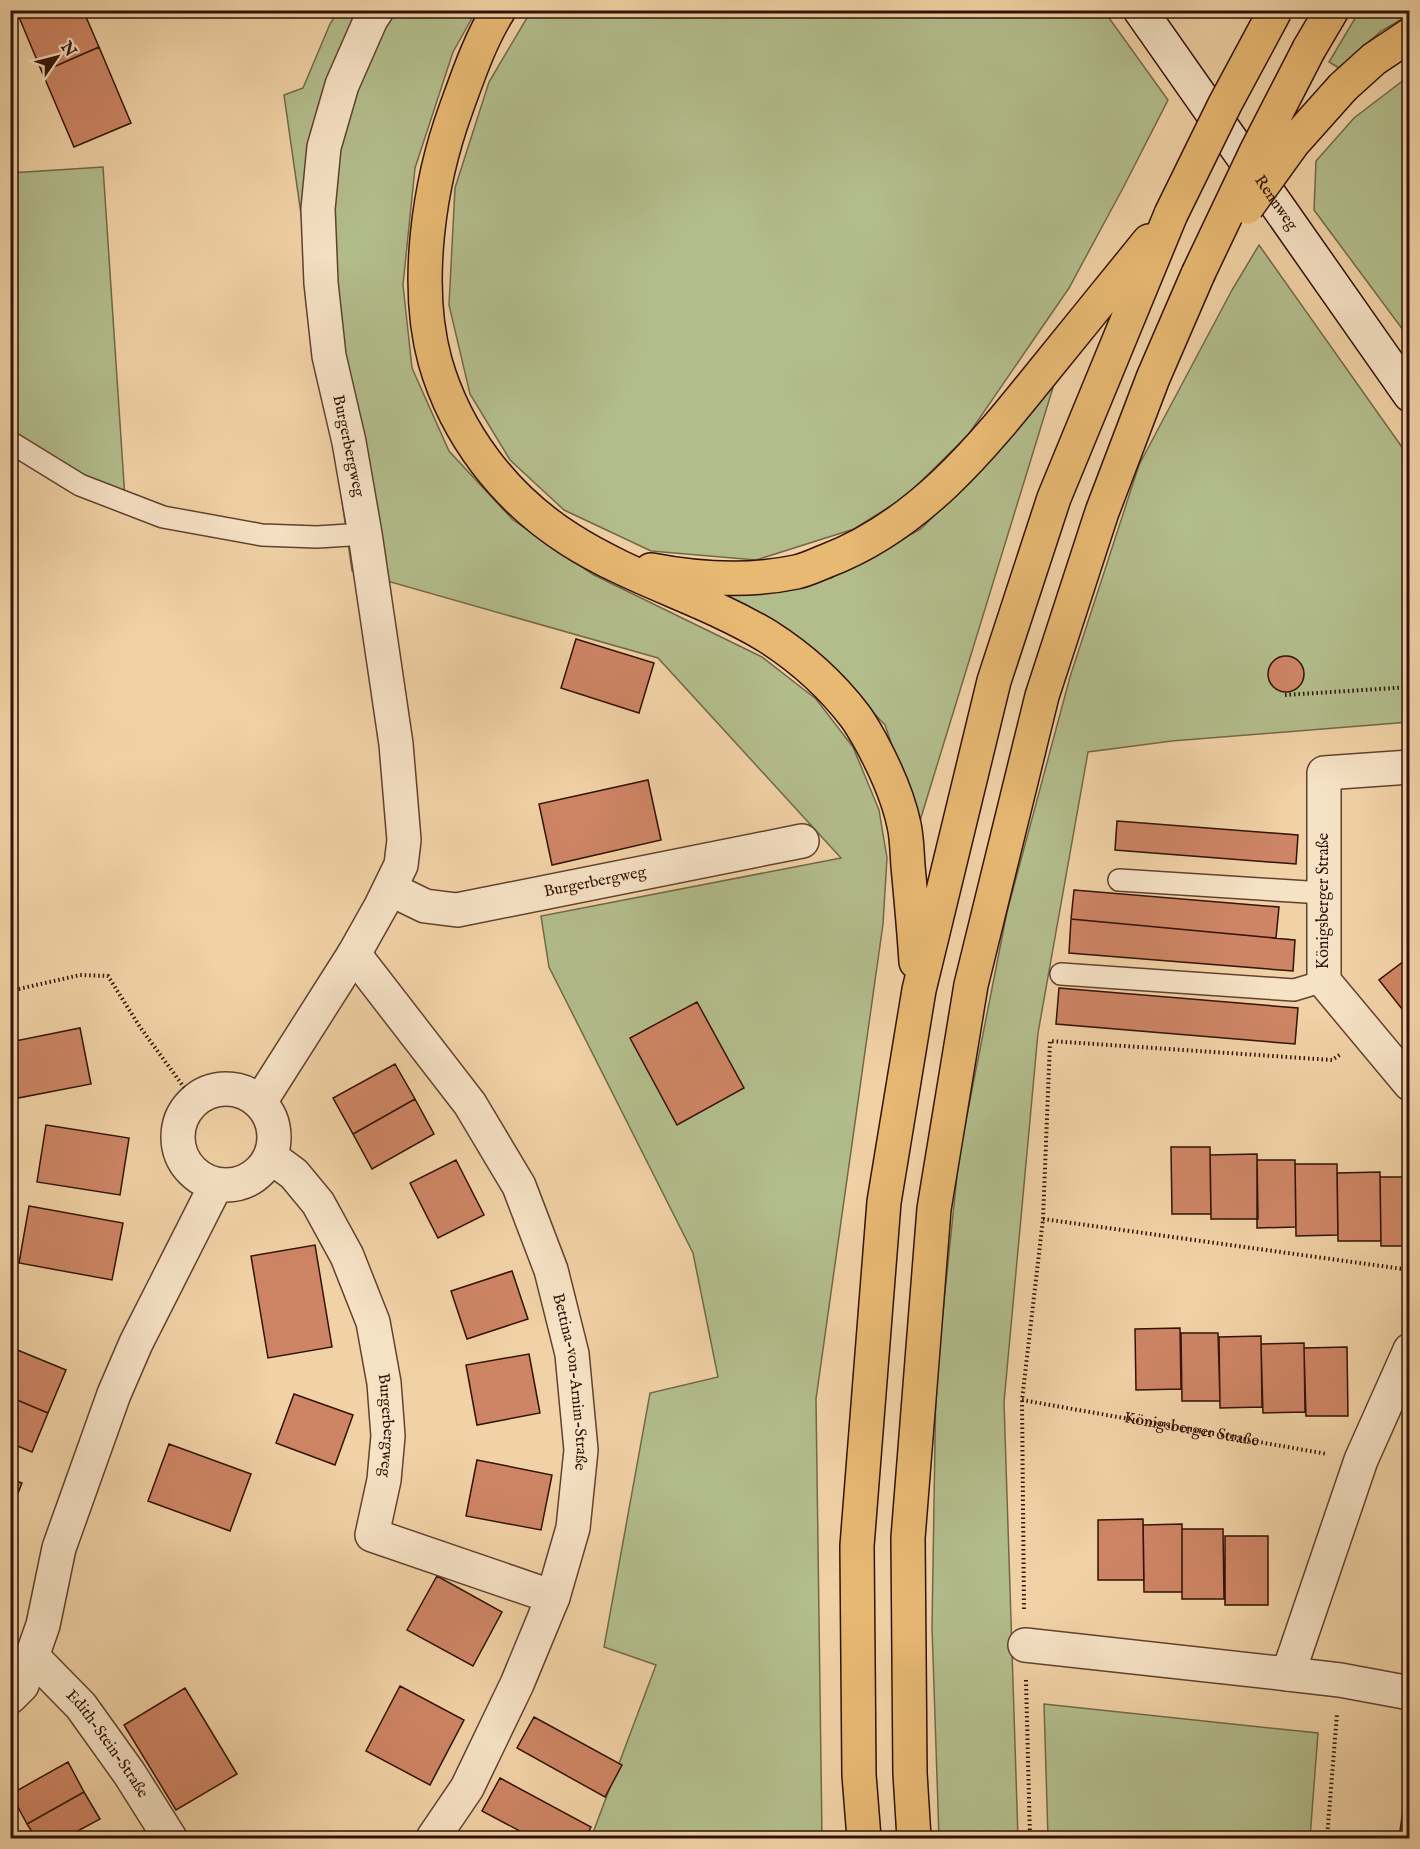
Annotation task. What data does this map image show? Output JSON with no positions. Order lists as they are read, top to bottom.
{
  "streets": {
    "street": [
      "Rennweg",
      "Burgerbergweg",
      "Königsberger Straße",
      "Bettina-von-Arnim-Straße",
      "Edith-Stein-Straße"
    ]
  },
  "crossings": [
    ["Burgerbergweg", "Bettina-von-Arnim-Straße"]
  ],
  "north": "top right"
}
